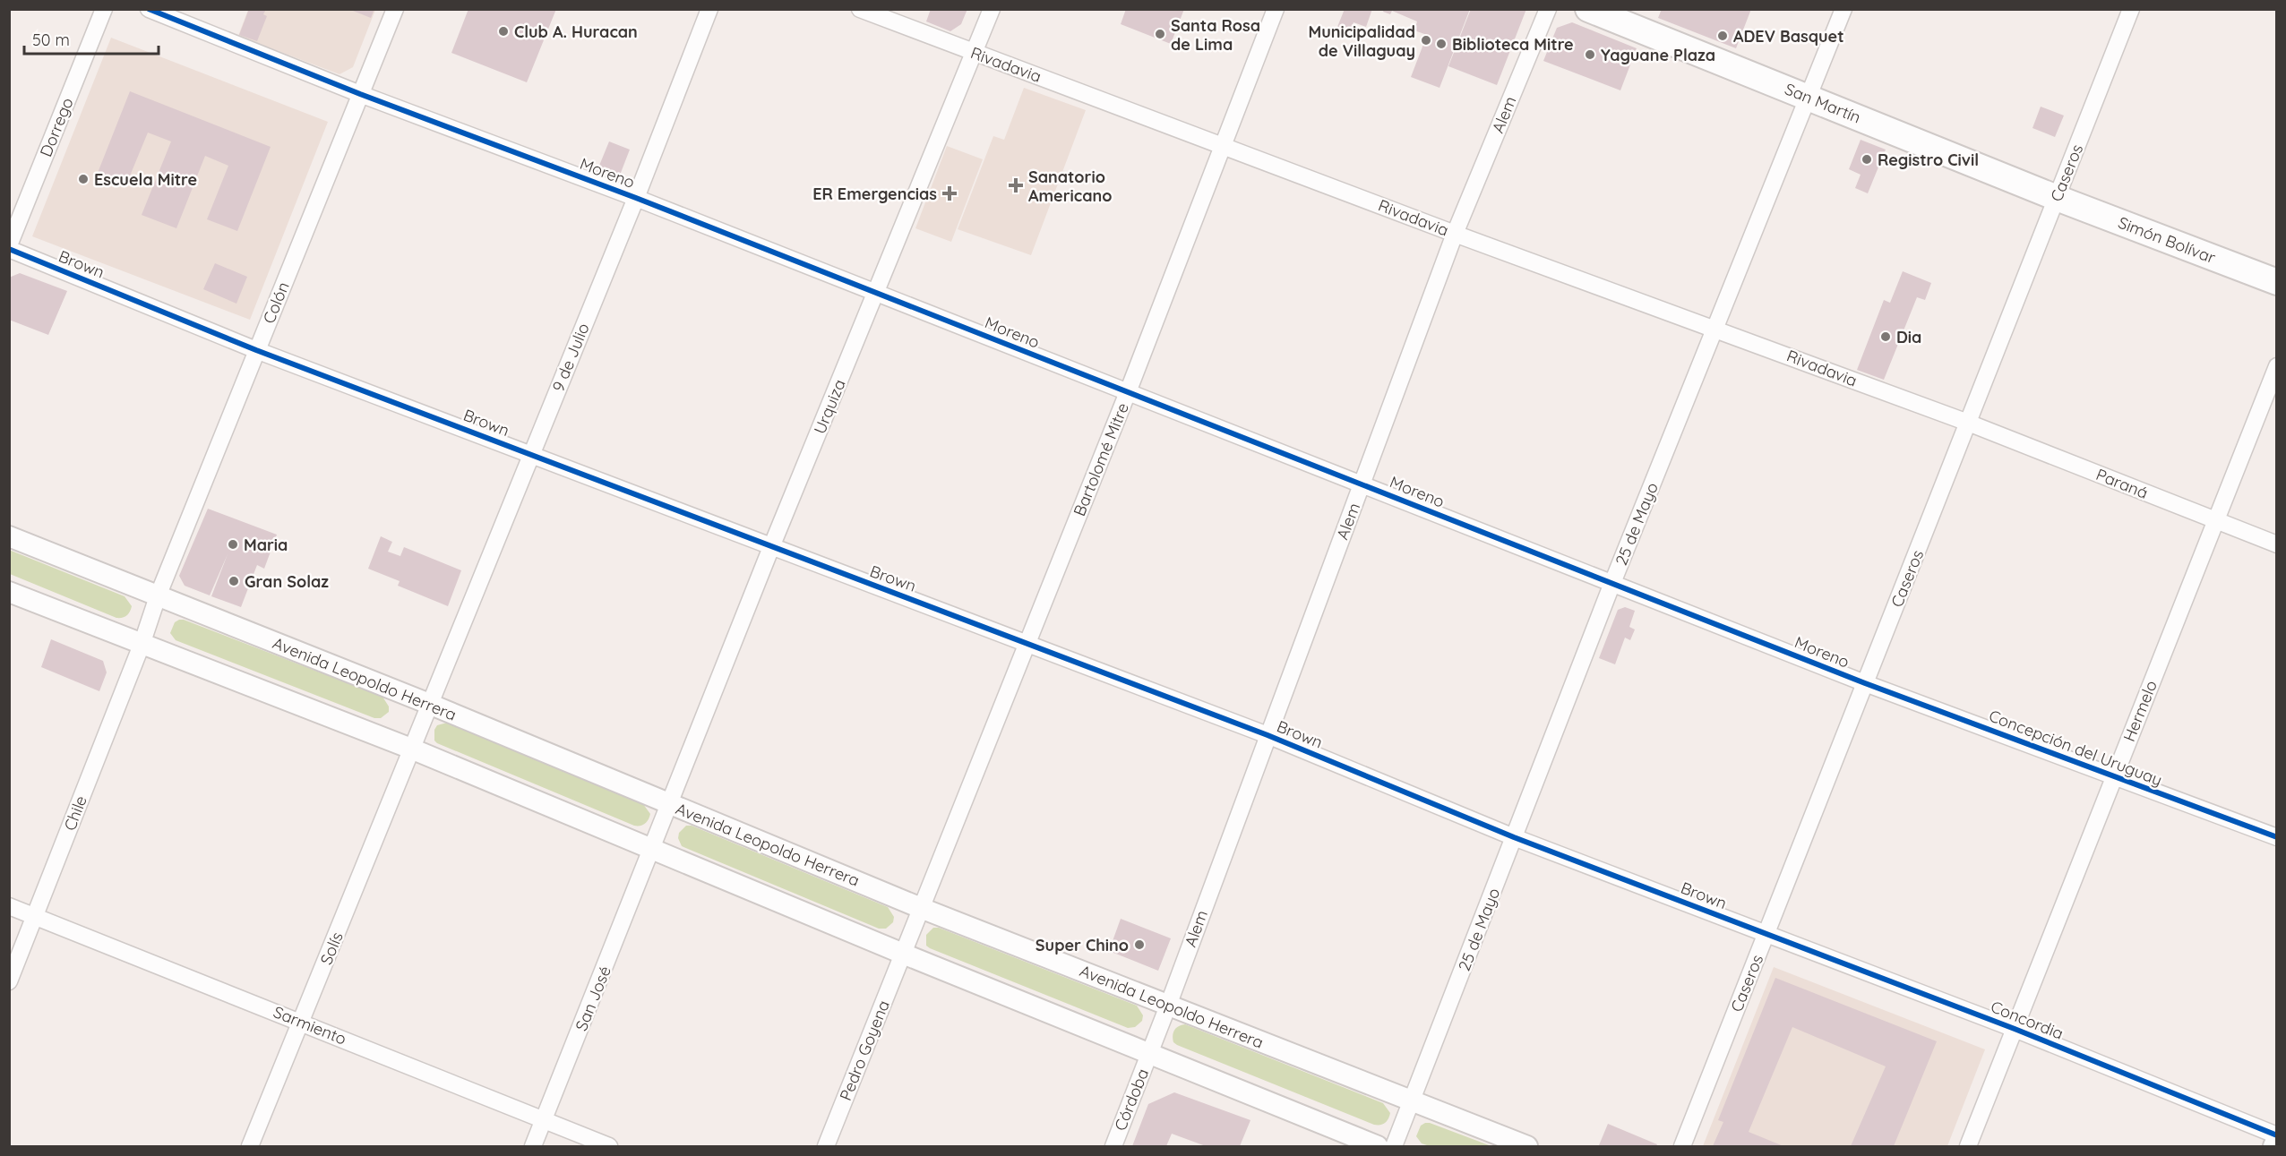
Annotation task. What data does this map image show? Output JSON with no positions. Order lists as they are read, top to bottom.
{
  "streets": {
    "main road": ["San Martín", "Simón Bolívar"],
    "street": [
      "Rivadavia",
      "Alem",
      "Dorrego",
      "Moreno",
      "Caseros",
      "Brown",
      "Colón",
      "9 de Julio",
      "Urquiza",
      "Bartolomé Mitre",
      "Paraná",
      "25 de Mayo",
      "Avenida Leopoldo Herrera",
      "Hermelo",
      "Concepción del Uruguay",
      "Chile",
      "Solís",
      "San José",
      "Concordia",
      "Sarmiento",
      "Pedro Goyena",
      "Córdoba"
    ]
  },
  "crossings": [
    ["Rivadavia", "Alem"],
    ["Rivadavia", "Caseros"],
    ["Rivadavia", "Urquiza"],
    ["Rivadavia", "Bartolomé Mitre"],
    ["Rivadavia", "Paraná"],
    ["Rivadavia", "25 de Mayo"],
    ["San Martín", "Caseros"],
    ["San Martín", "Simón Bolívar"],
    ["San Martín", "25 de Mayo"],
    ["Alem", "Moreno"],
    ["Alem", "Brown"],
    ["Alem", "Avenida Leopoldo Herrera"],
    ["Alem", "Córdoba"],
    ["Dorrego", "Brown"],
    ["Moreno", "Caseros"],
    ["Moreno", "Colón"],
    ["Moreno", "9 de Julio"],
    ["Moreno", "Urquiza"],
    ["Moreno", "Bartolomé Mitre"],
    ["Moreno", "25 de Mayo"],
    ["Moreno", "Concepción del Uruguay"],
    ["Caseros", "Simón Bolívar"],
    ["Caseros", "Brown"],
    ["Caseros", "Paraná"],
    ["Caseros", "Concepción del Uruguay"],
    ["Caseros", "Concordia"],
    ["Brown", "Colón"],
    ["Brown", "9 de Julio"],
    ["Brown", "Urquiza"],
    ["Brown", "Bartolomé Mitre"],
    ["Brown", "25 de Mayo"],
    ["Brown", "Concordia"],
    ["Colón", "Avenida Leopoldo Herrera"],
    ["Colón", "Chile"],
    ["9 de Julio", "Avenida Leopoldo Herrera"],
    ["9 de Julio", "Solís"],
    ["Urquiza", "Avenida Leopoldo Herrera"],
    ["Urquiza", "San José"],
    ["Bartolomé Mitre", "Avenida Leopoldo Herrera"],
    ["Bartolomé Mitre", "Pedro Goyena"],
    ["Paraná", "Hermelo"],
    ["25 de Mayo", "Avenida Leopoldo Herrera"],
    ["Avenida Leopoldo Herrera", "Chile"],
    ["Avenida Leopoldo Herrera", "Solís"],
    ["Avenida Leopoldo Herrera", "San José"],
    ["Avenida Leopoldo Herrera", "Pedro Goyena"],
    ["Hermelo", "Concepción del Uruguay"],
    ["Hermelo", "Concordia"],
    ["Chile", "Sarmiento"],
    ["Solís", "Sarmiento"],
    ["San José", "Sarmiento"]
  ],
  "places": {
    "other": [
      "Club A. Huracan",
      "Santa Rosa de Lima",
      "ADEV Basquet",
      "Municipalidad de Villaguay",
      "Biblioteca Mitre",
      "Yaguane Plaza",
      "Registro Civil",
      "Escuela Mitre",
      "Dia",
      "Maria",
      "Gran Solaz",
      "Super Chino"
    ],
    "health": ["Sanatorio Americano", "ER Emergencias"]
  },
  "scale_bar": "50 m"
}
